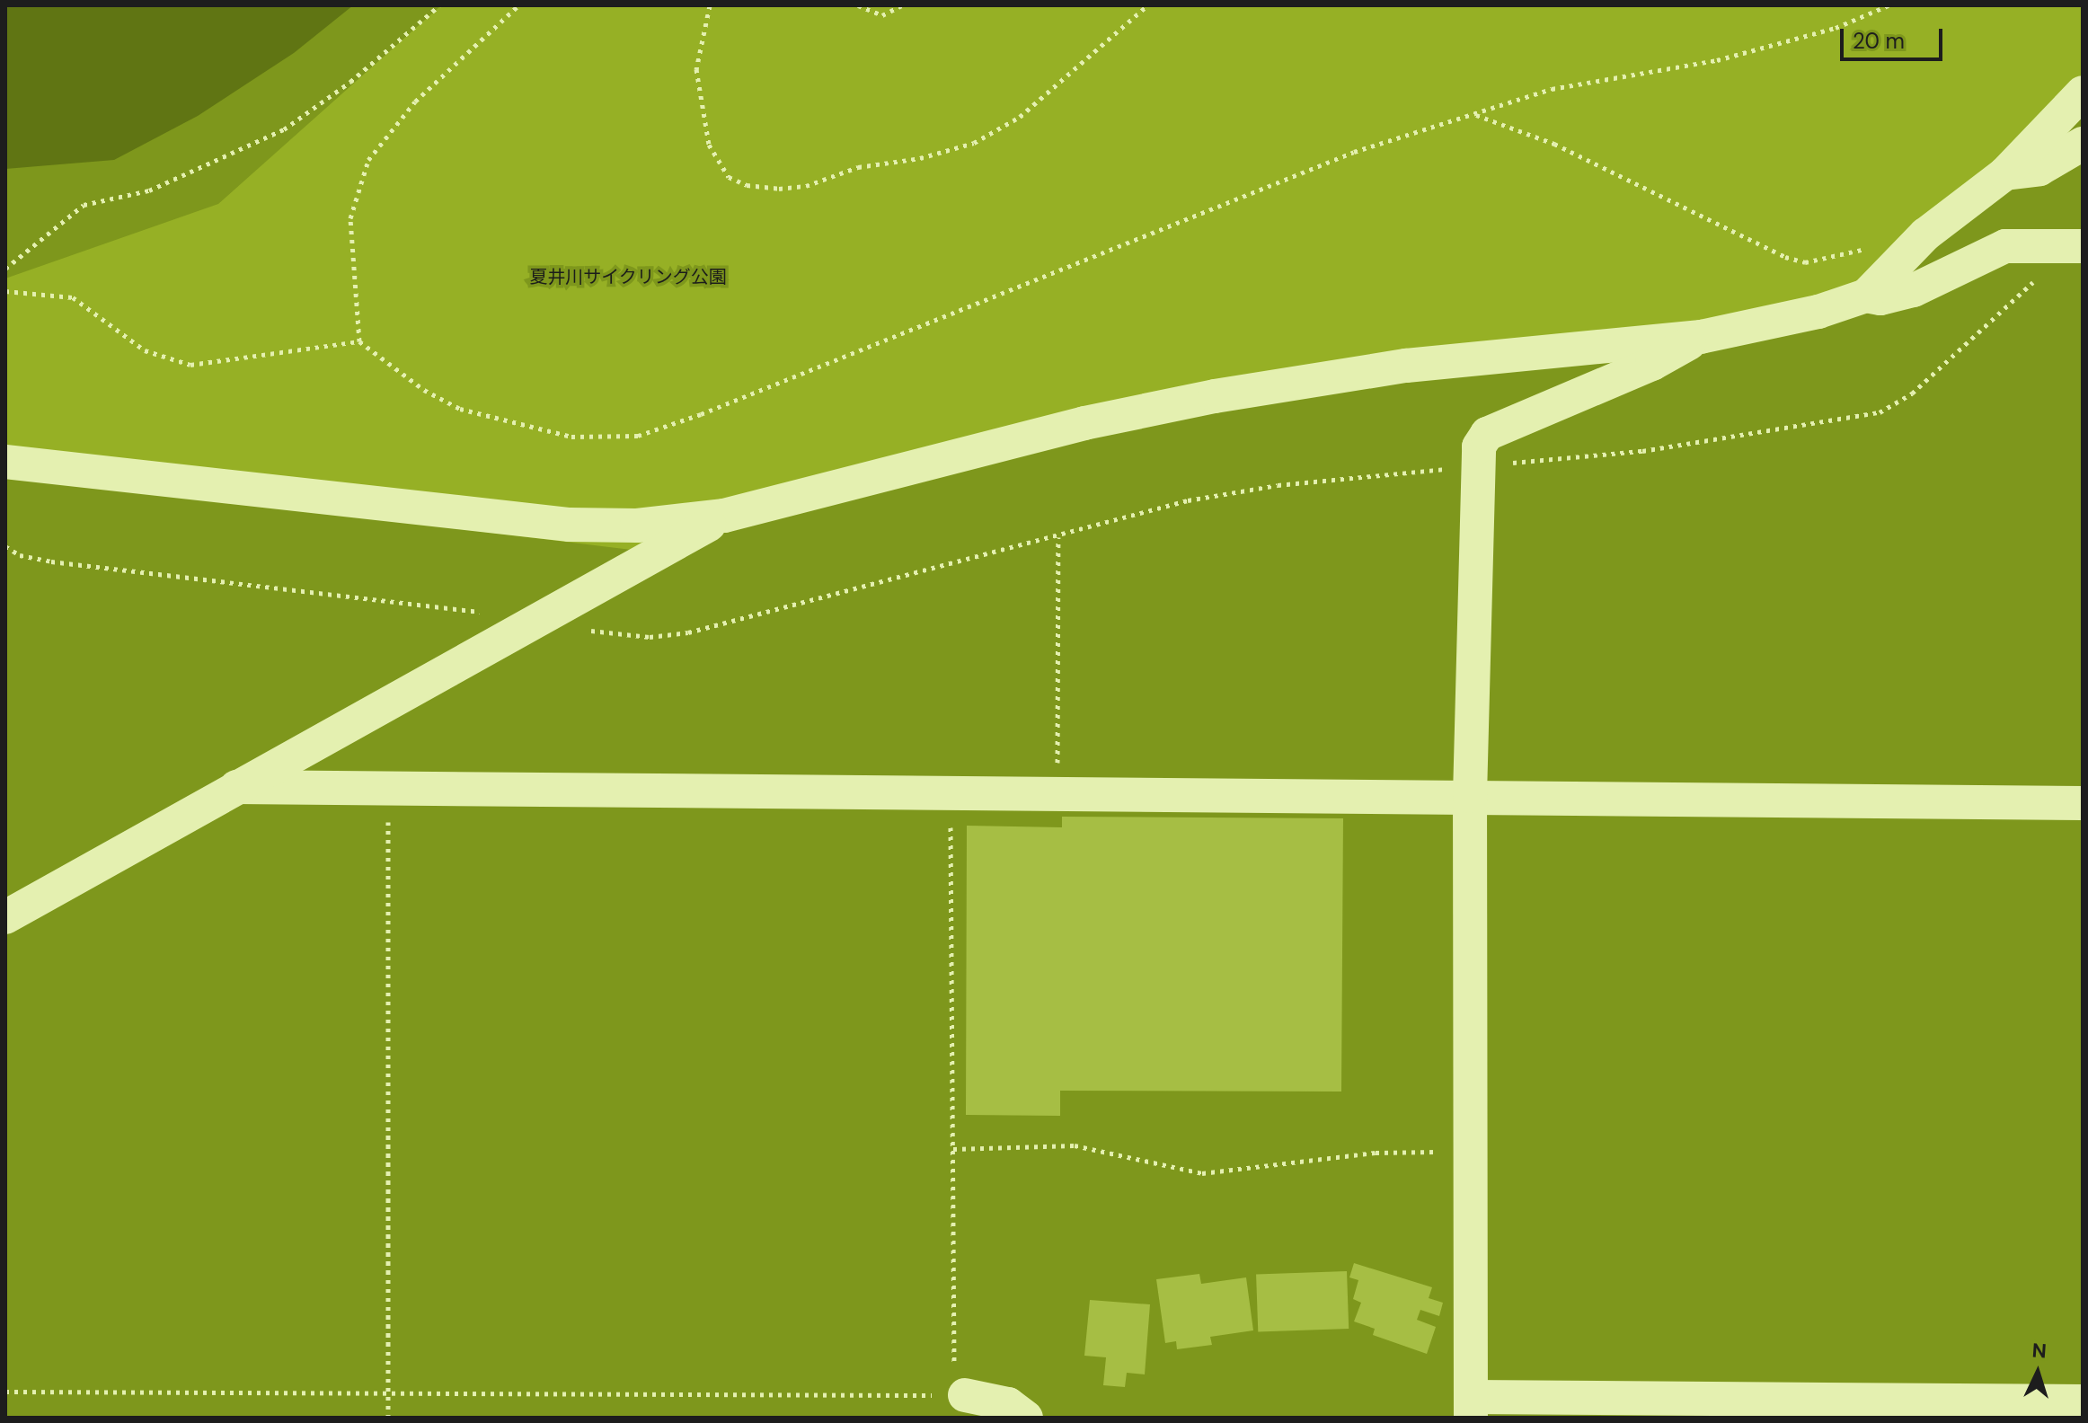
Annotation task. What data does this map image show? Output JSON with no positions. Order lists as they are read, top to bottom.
{
  "parks": ["夏井川サイクリング公園"],
  "scale_bar": "20 m",
  "north": "top"
}
